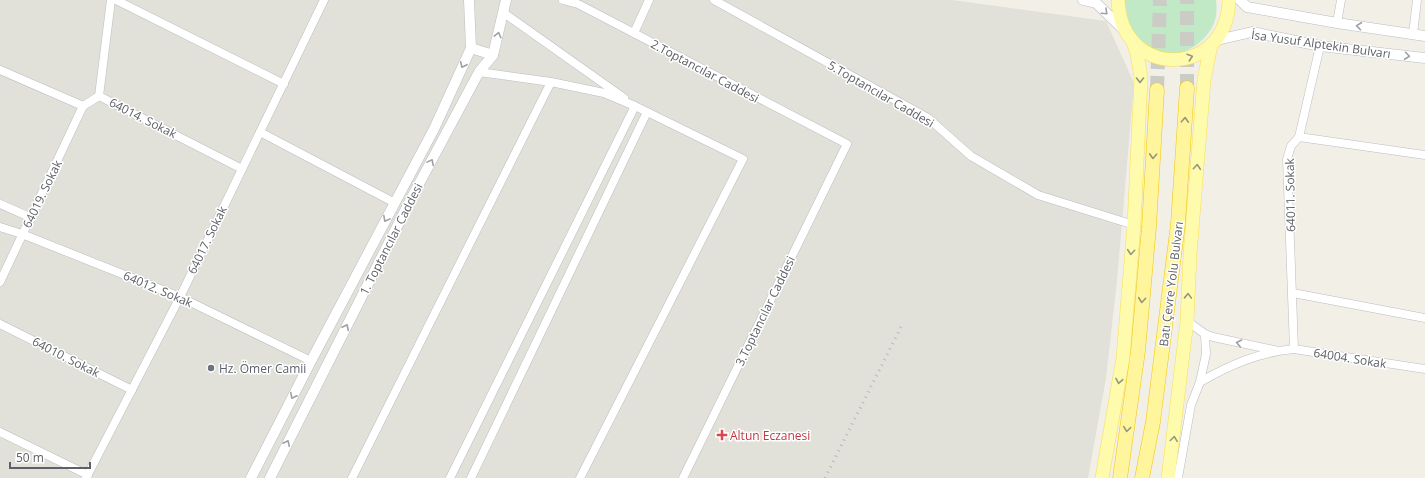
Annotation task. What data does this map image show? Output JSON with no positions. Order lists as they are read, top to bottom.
{
  "streets": {
    "highway": ["Batı Çevre Yolu Bulvarı"],
    "street": [
      "İsa Yusuf Alptekin Bulvarı",
      "2.Toptancılar Caddesi",
      "5.Toptancılar Caddesi",
      "64014. Sokak",
      "64019. Sokak",
      "64011. Sokak",
      "1. Toptancılar Caddesi",
      "64017. Sokak",
      "64012. Sokak",
      "3.Toptancılar Caddesi",
      "64010. Sokak",
      "64004. Sokak"
    ]
  },
  "crossings": [
    ["İsa Yusuf Alptekin Bulvarı", "64011. Sokak"],
    ["2.Toptancılar Caddesi", "3.Toptancılar Caddesi"],
    ["64014. Sokak", "64019. Sokak"],
    ["64014. Sokak", "64017. Sokak"],
    ["64019. Sokak", "64012. Sokak"],
    ["64011. Sokak", "64004. Sokak"],
    ["1. Toptancılar Caddesi", "64012. Sokak"],
    ["64017. Sokak", "64012. Sokak"],
    ["64017. Sokak", "64010. Sokak"]
  ],
  "places": {
    "other": ["Hz. Ömer Camii"],
    "health": ["Altun Eczanesi"]
  },
  "scale_bar": "50 m"
}
